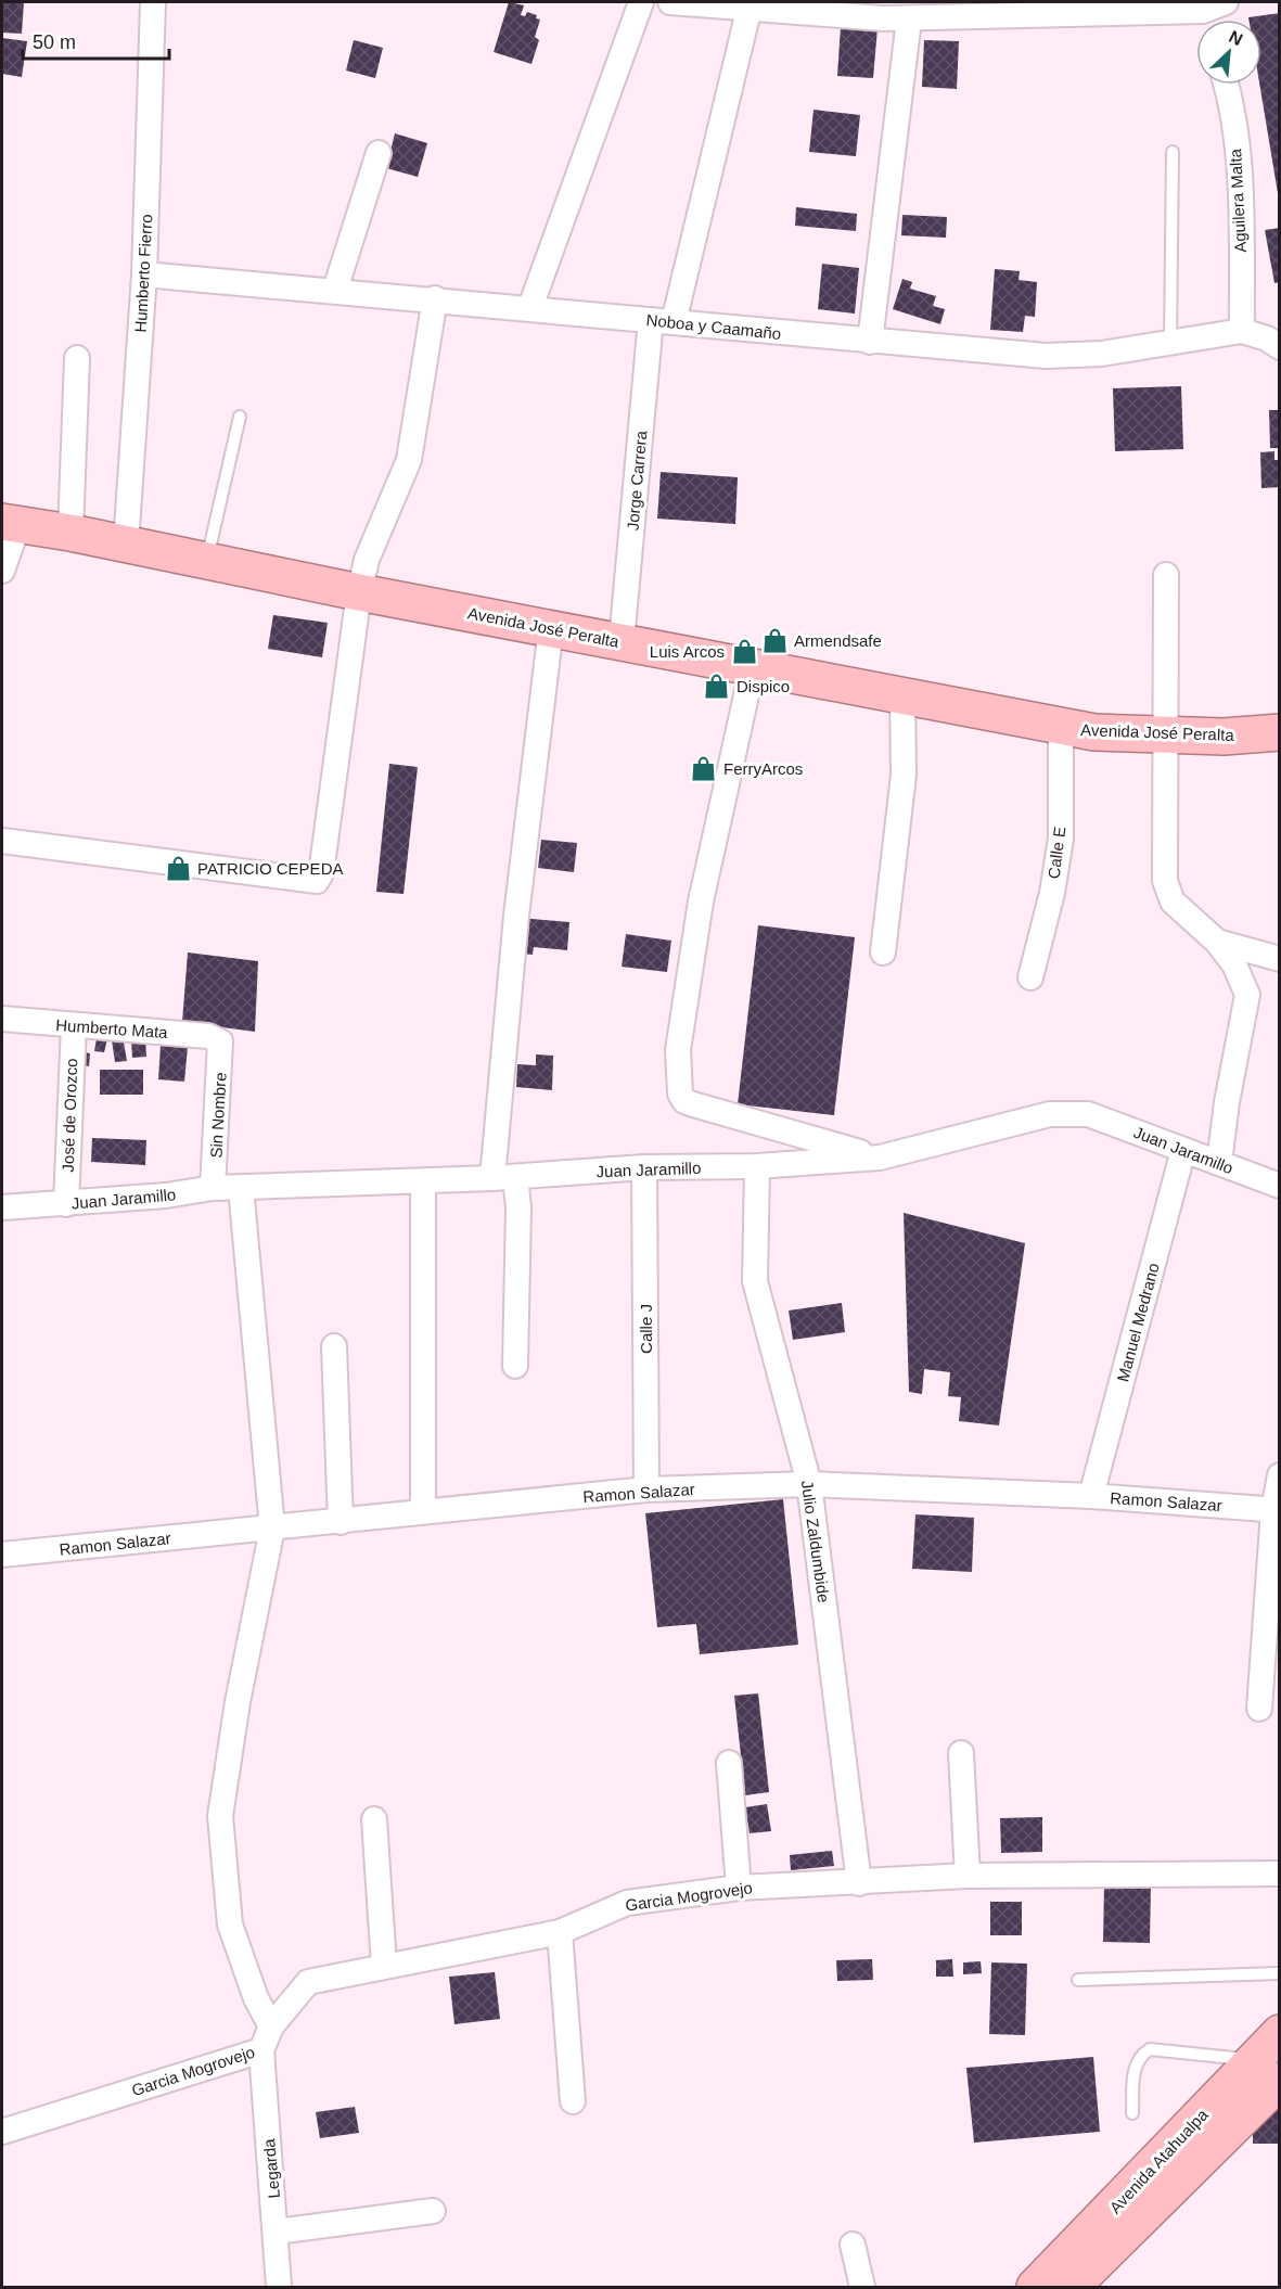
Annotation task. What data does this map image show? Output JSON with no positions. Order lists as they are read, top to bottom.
{
  "streets": {
    "highway": ["Avenida José Peralta", "Avenida Atahualpa"],
    "street": [
      "Aguilera Malta",
      "Humberto Fierro",
      "Noboa y Caamaño",
      "Jorge Carrera",
      "Calle E",
      "Humberto Mata",
      "José de Orozco",
      "Sin Nombre",
      "Juan Jaramillo",
      "Manuel Medrano",
      "Calle J",
      "Ramon Salazar",
      "Julio Zaldumbide",
      "Garcia Mogrovejo",
      "Legarda"
    ]
  },
  "crossings": [
    ["Aguilera Malta", "Noboa y Caamaño"],
    ["Humberto Fierro", "Noboa y Caamaño"],
    ["Humberto Fierro", "Avenida José Peralta"],
    ["Noboa y Caamaño", "Jorge Carrera"],
    ["Jorge Carrera", "Avenida José Peralta"],
    ["Avenida José Peralta", "Calle E"],
    ["Humberto Mata", "José de Orozco"],
    ["Humberto Mata", "Sin Nombre"],
    ["José de Orozco", "Juan Jaramillo"],
    ["Sin Nombre", "Juan Jaramillo"],
    ["Juan Jaramillo", "Manuel Medrano"],
    ["Juan Jaramillo", "Calle J"],
    ["Juan Jaramillo", "Julio Zaldumbide"],
    ["Manuel Medrano", "Ramon Salazar"],
    ["Calle J", "Ramon Salazar"],
    ["Ramon Salazar", "Julio Zaldumbide"],
    ["Julio Zaldumbide", "Garcia Mogrovejo"],
    ["Garcia Mogrovejo", "Legarda"]
  ],
  "places": {
    "shop": [
      "Armendsafe",
      "Luis Arcos",
      "Dispico",
      "FerryArcos",
      "PATRICIO CEPEDA"
    ]
  },
  "scale_bar": "50 m",
  "north": "top right"
}
